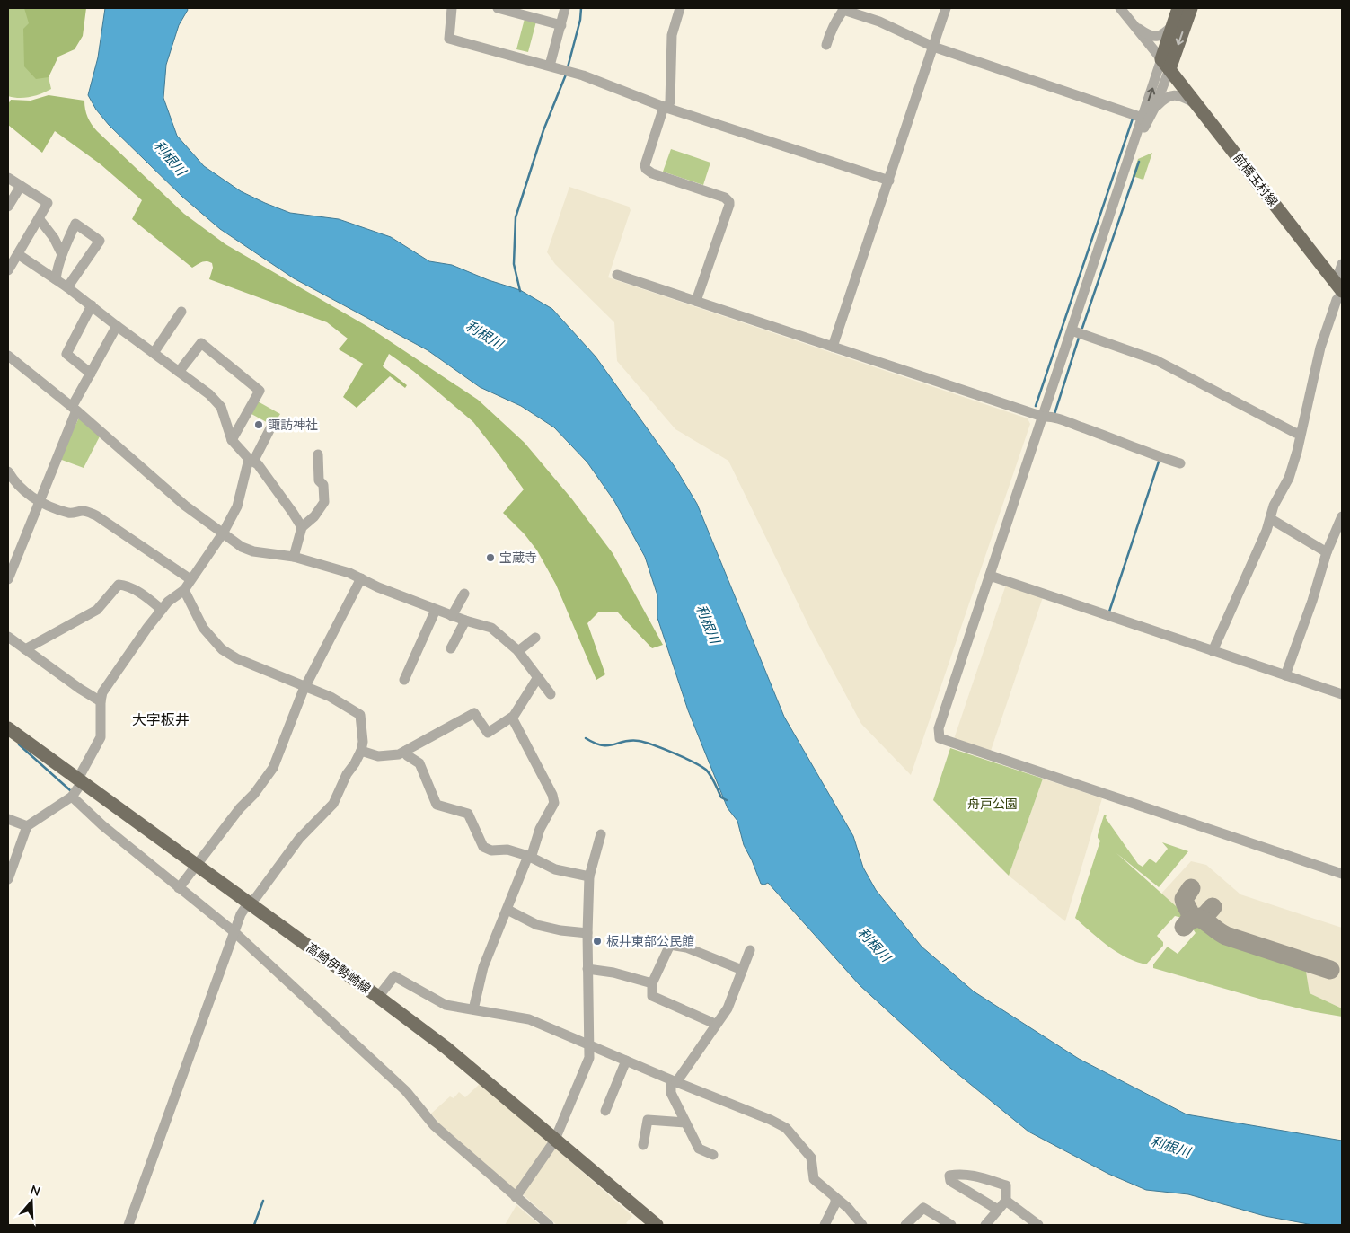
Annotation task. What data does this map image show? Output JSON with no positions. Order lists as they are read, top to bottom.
{
  "streets": {
    "main road": ["前橋玉村線", "高崎伊勢崎線"]
  },
  "districts": ["大字板井"],
  "water": ["利根川"],
  "parks": ["舟戸公園"],
  "places": ["諏訪神社", "宝蔵寺", "板井東部公民館"],
  "north": "top"
}
